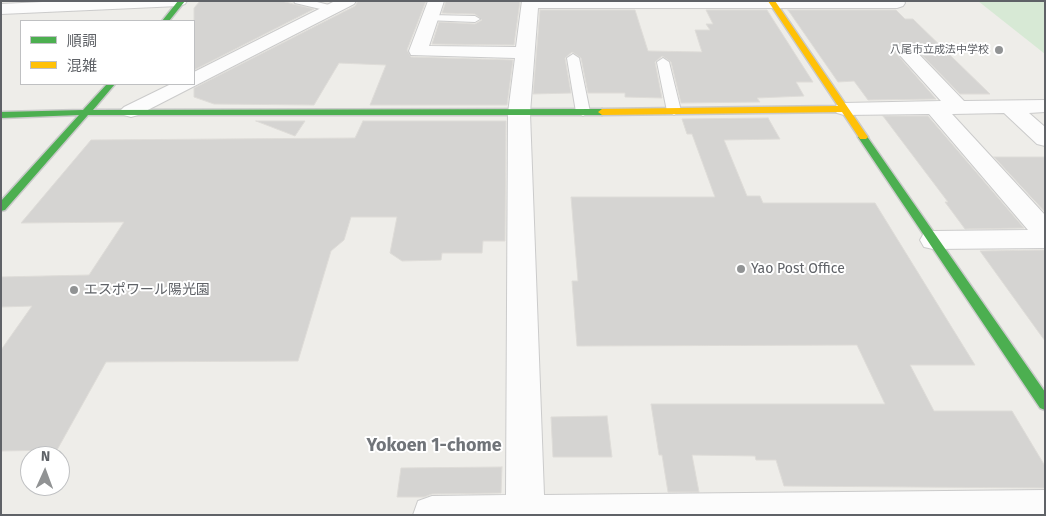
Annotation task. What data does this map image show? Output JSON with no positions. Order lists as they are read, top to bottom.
{
  "districts": ["Yokoen 1-chome"],
  "places": ["八尾市立成法中学校", "Yao Post Office", "エスポワール陽光園"],
  "legend": ["順調", "混雑"],
  "north": "top"
}
